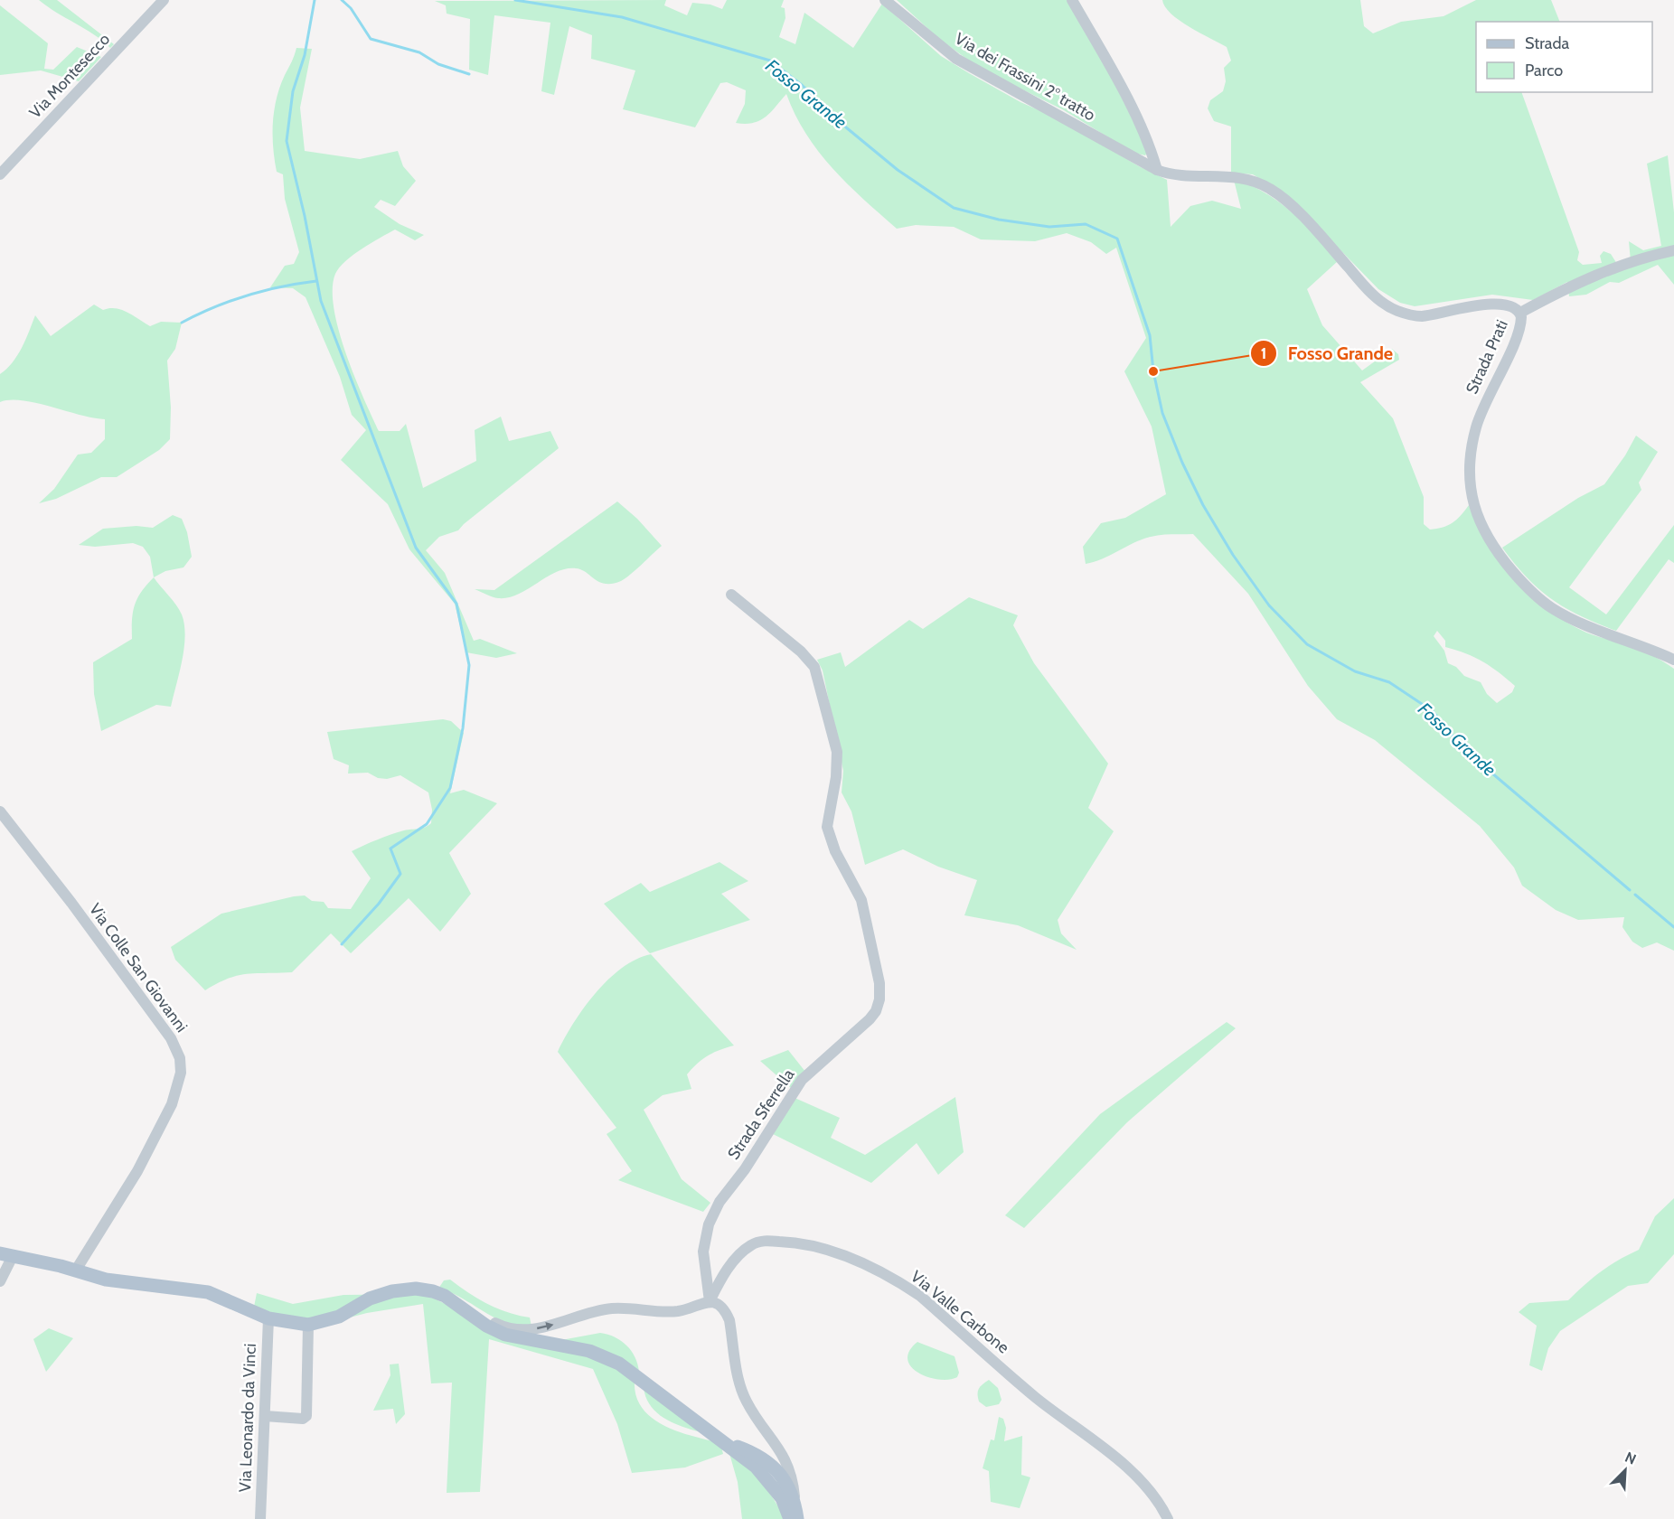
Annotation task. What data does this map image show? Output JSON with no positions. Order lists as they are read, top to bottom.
{
  "streets": {
    "street": [
      "Via Montesecco",
      "Via dei Frassini 2° tratto",
      "Strada Prati",
      "Via Colle San Giovanni",
      "Strada Sferrella",
      "Via Valle Carbone",
      "Via Leonardo da Vinci"
    ]
  },
  "crossings": [
    ["Via dei Frassini 2° tratto", "Strada Prati"],
    ["Strada Sferrella", "Via Valle Carbone"]
  ],
  "water": ["Fosso Grande"],
  "places": ["Fosso Grande"],
  "legend": ["Strada", "Parco"],
  "north": "top right"
}
